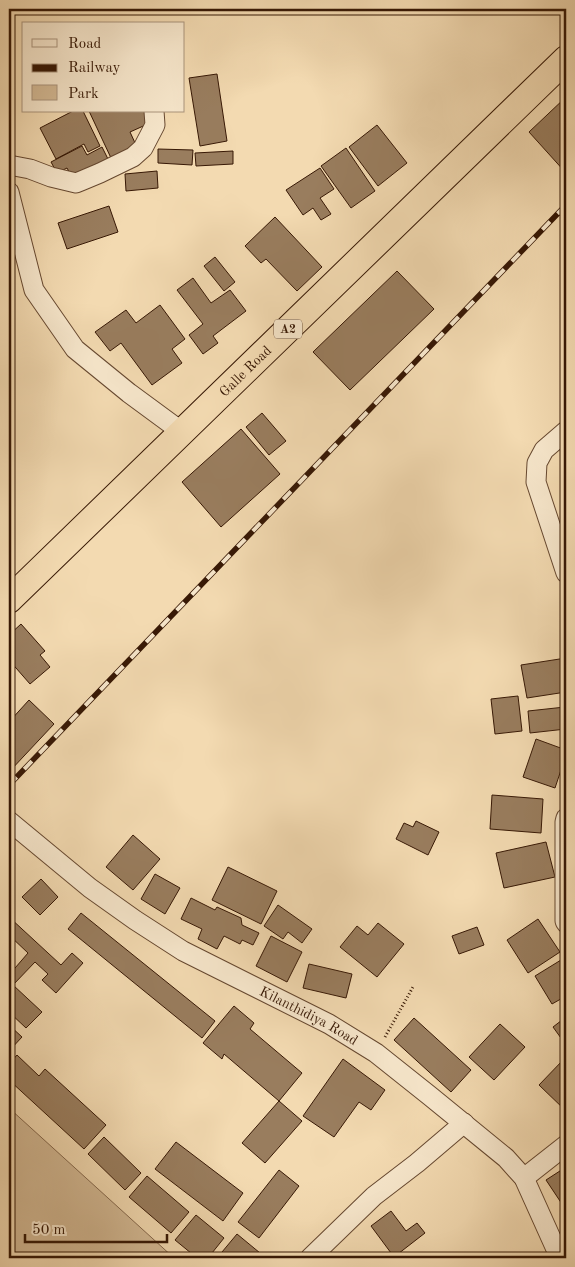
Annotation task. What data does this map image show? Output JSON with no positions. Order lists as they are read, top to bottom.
{
  "streets": {
    "highway": ["A2", "Galle Road"],
    "street": ["Kilanthidiya Road"]
  },
  "legend": ["Road", "Railway", "Park"],
  "scale_bar": "50 m"
}
